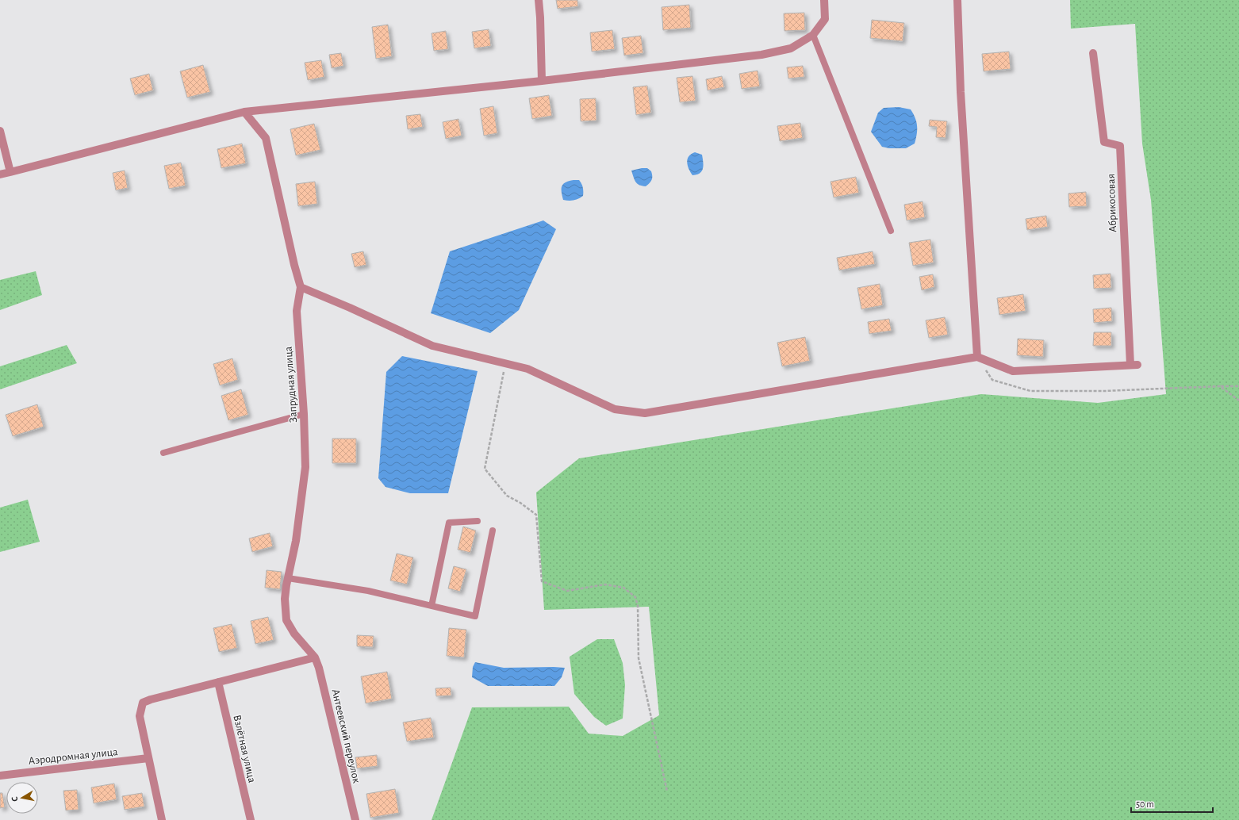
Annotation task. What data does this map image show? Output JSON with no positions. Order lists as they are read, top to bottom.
{
  "streets": {
    "street": [
      "Абрикосовая",
      "Запрудная улица",
      "Антеевский переулок",
      "Взлётная улица",
      "Аэродромная улица"
    ]
  },
  "crossings": [
    ["Запрудная улица", "Антеевский переулок"]
  ],
  "scale_bar": "50 m",
  "north": "left"
}
